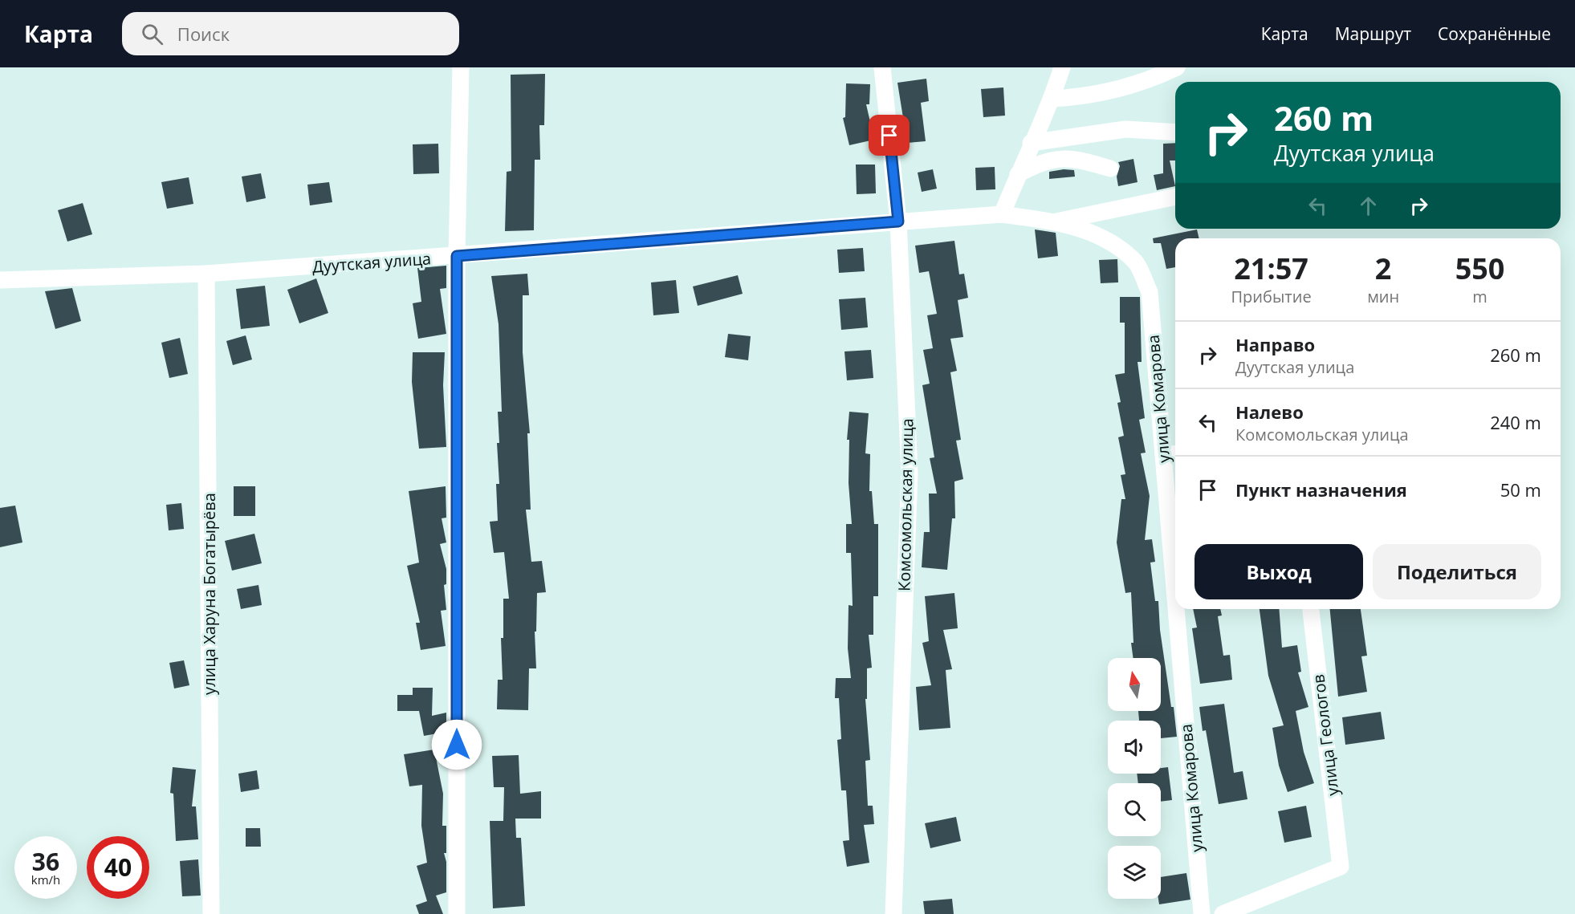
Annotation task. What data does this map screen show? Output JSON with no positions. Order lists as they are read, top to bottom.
{
  "streets": {
    "street": [
      "Дуутская улица",
      "улица Комарова",
      "Комсомольская улица",
      "улица Харуна Богатырёва",
      "улица Геологов"
    ]
  },
  "crossings": [
    ["Дуутская улица", "улица Комарова"],
    ["Дуутская улица", "Комсомольская улица"],
    ["Дуутская улица", "улица Харуна Богатырёва"]
  ],
  "north": "top",
  "page": {
    "header": "Карта",
    "search": "Поиск",
    "nav": ["Карта", "Маршрут", "Сохранённые"],
    "turn": ["260 m", "Дуутская улица"],
    "eta": [
      "21:57",
      "Прибытие",
      "2",
      "мин",
      "550",
      "m"
    ],
    "list": [
      {
        "name": "Направо",
        "note": "Дуутская улица",
        "value": "260 m"
      },
      {
        "name": "Налево",
        "note": "Комсомольская улица",
        "value": "240 m"
      },
      {
        "name": "Пункт назначения",
        "value": "50 m"
      }
    ],
    "buttons": ["Выход", "Поделиться"],
    "speed": "36 km/h",
    "limit": "40"
  }
}
